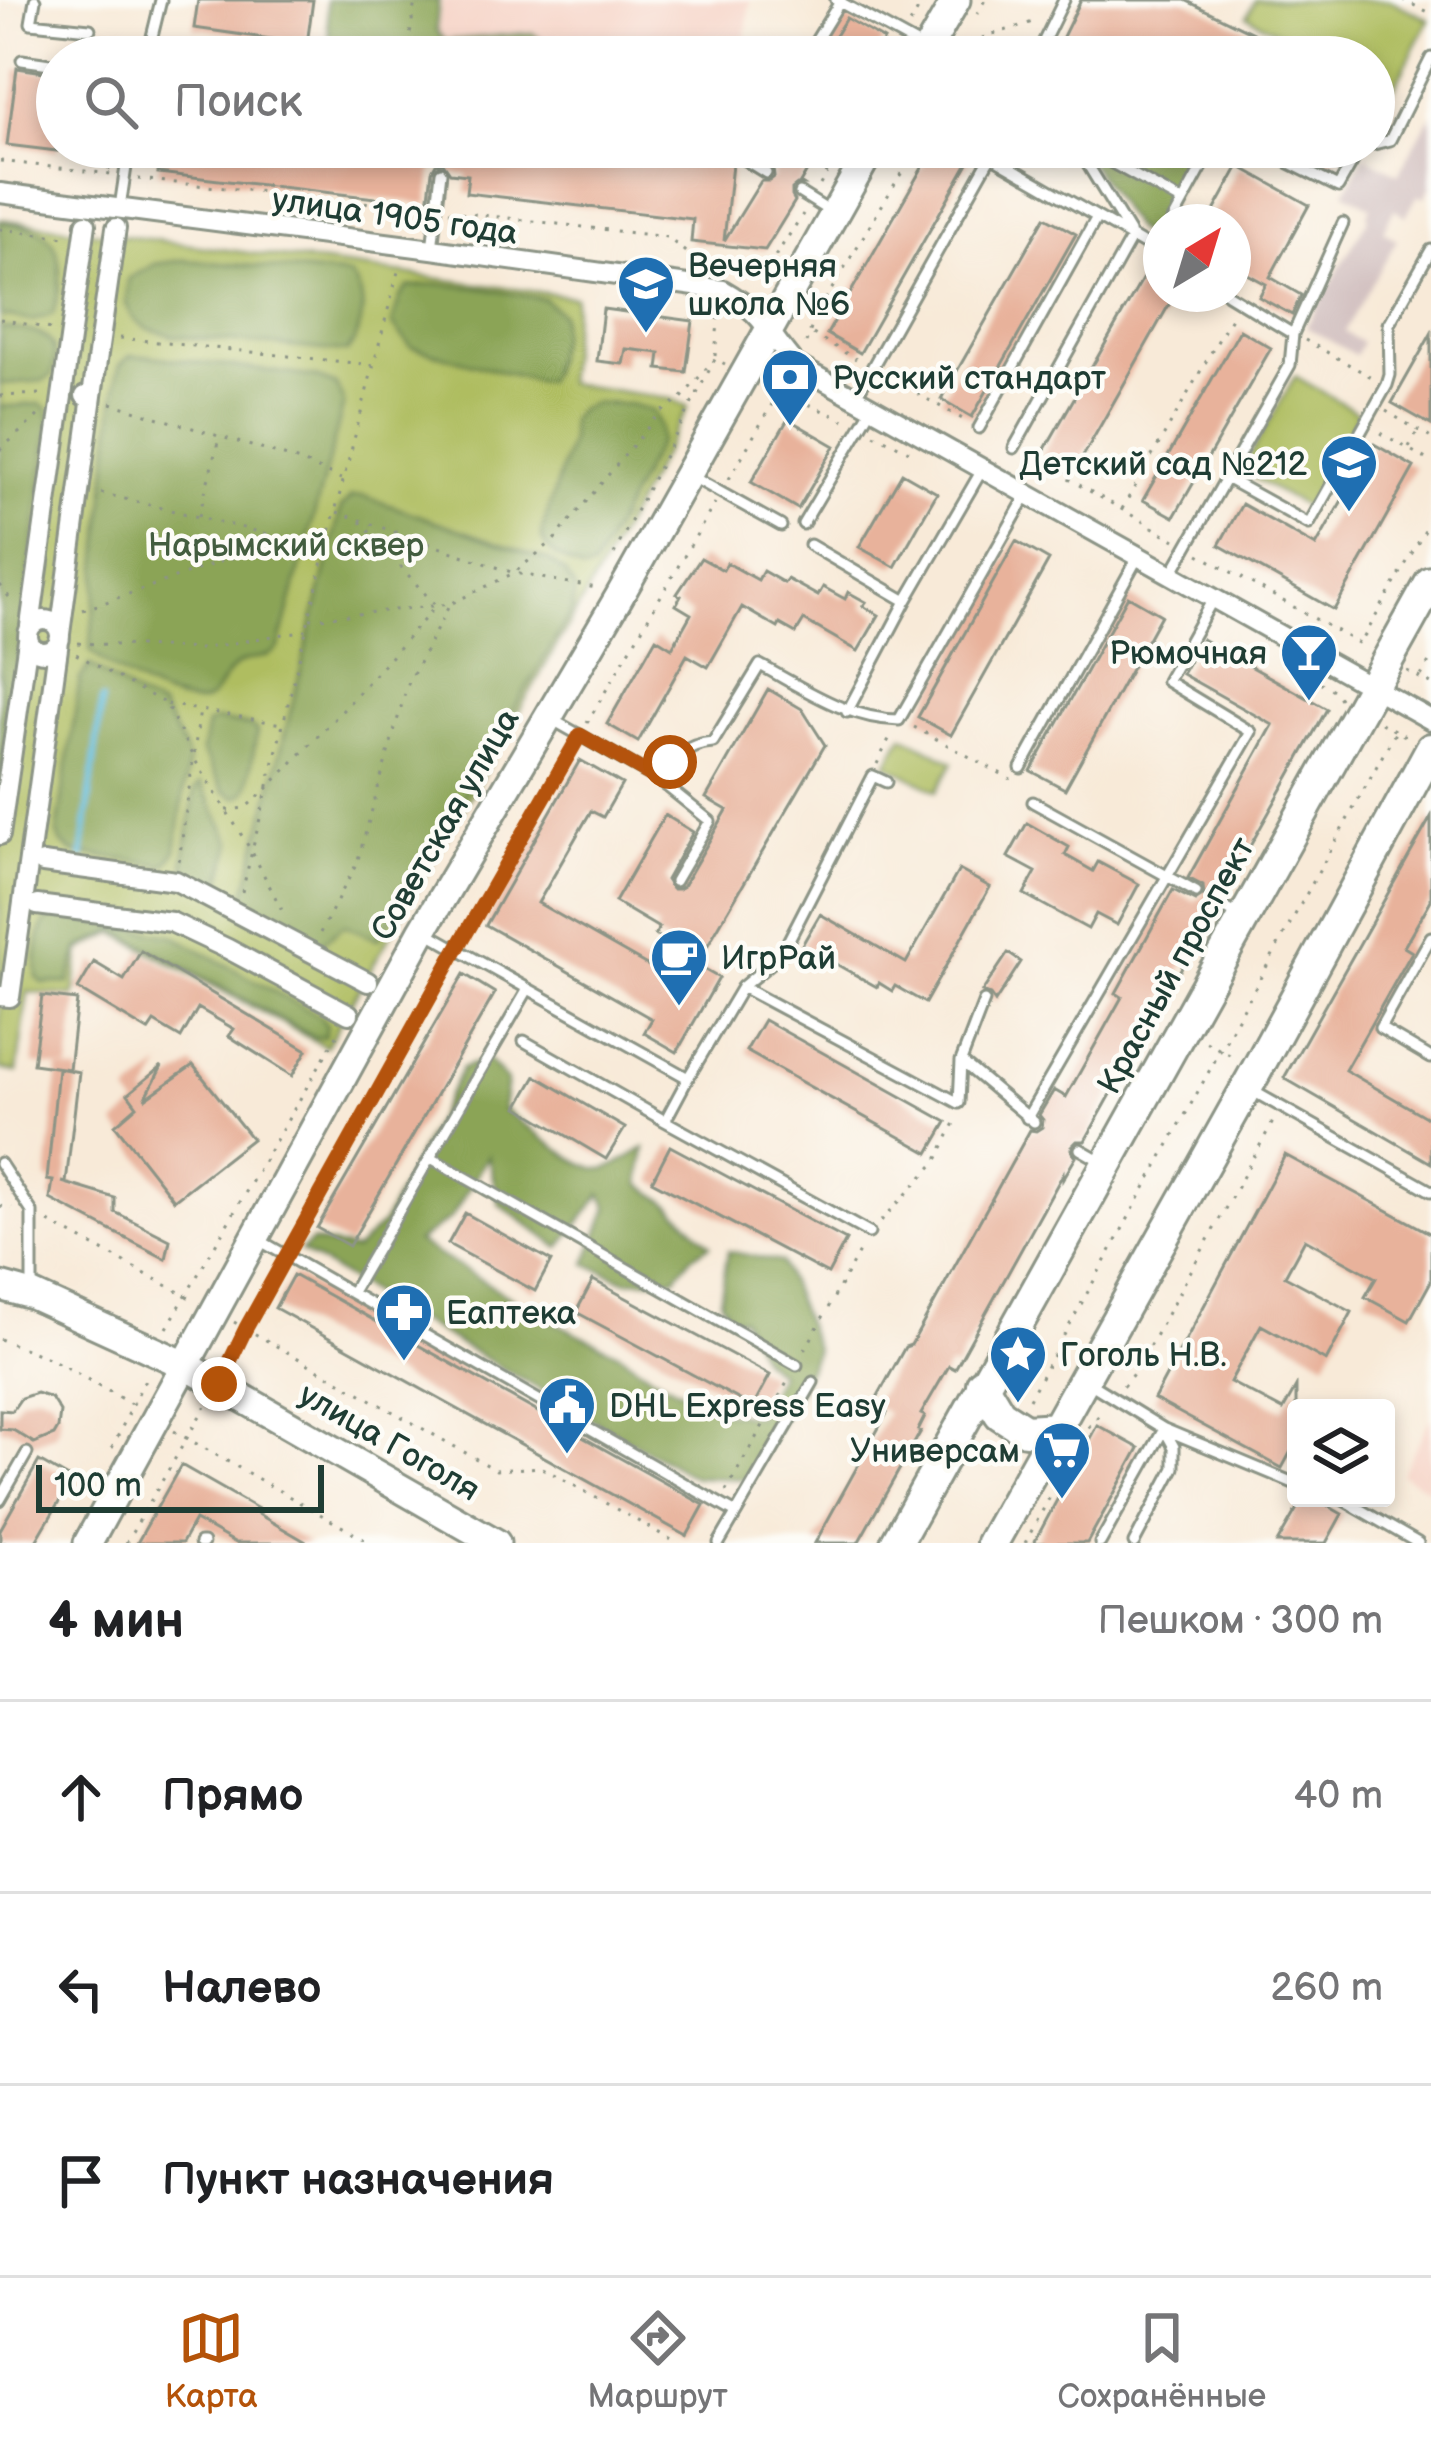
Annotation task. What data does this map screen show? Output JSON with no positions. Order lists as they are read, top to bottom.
{
  "streets": {
    "main road": ["Красный проспект"],
    "street": ["улица 1905 года", "Советская улица", "улица Гоголя"]
  },
  "crossings": [
    ["улица 1905 года", "Советская улица"],
    ["Советская улица", "улица Гоголя"]
  ],
  "parks": ["Нарымский сквер"],
  "places": {
    "school or university": ["Вечерняя школа №6", "Детский сад №212"],
    "bank": ["Русский стандарт"],
    "bar": ["Рюмочная"],
    "cafe": ["ИгрРай"],
    "pharmacy": ["Еаптека"],
    "place": ["Гоголь Н.В."],
    "public building": ["DHL Express Easy"],
    "supermarket": ["Универсам"]
  },
  "scale_bar": "100 m",
  "north": "top right",
  "page": {
    "search": "Поиск",
    "scale": "100 m",
    "heading": ["4 мин", "Пешком · 300 m"],
    "list": [
      ["Прямо", "40 m"],
      ["Налево", "260 m"],
      "Пункт назначения"
    ],
    "nav": ["Карта", "Маршрут", "Сохранённые"]
  }
}
